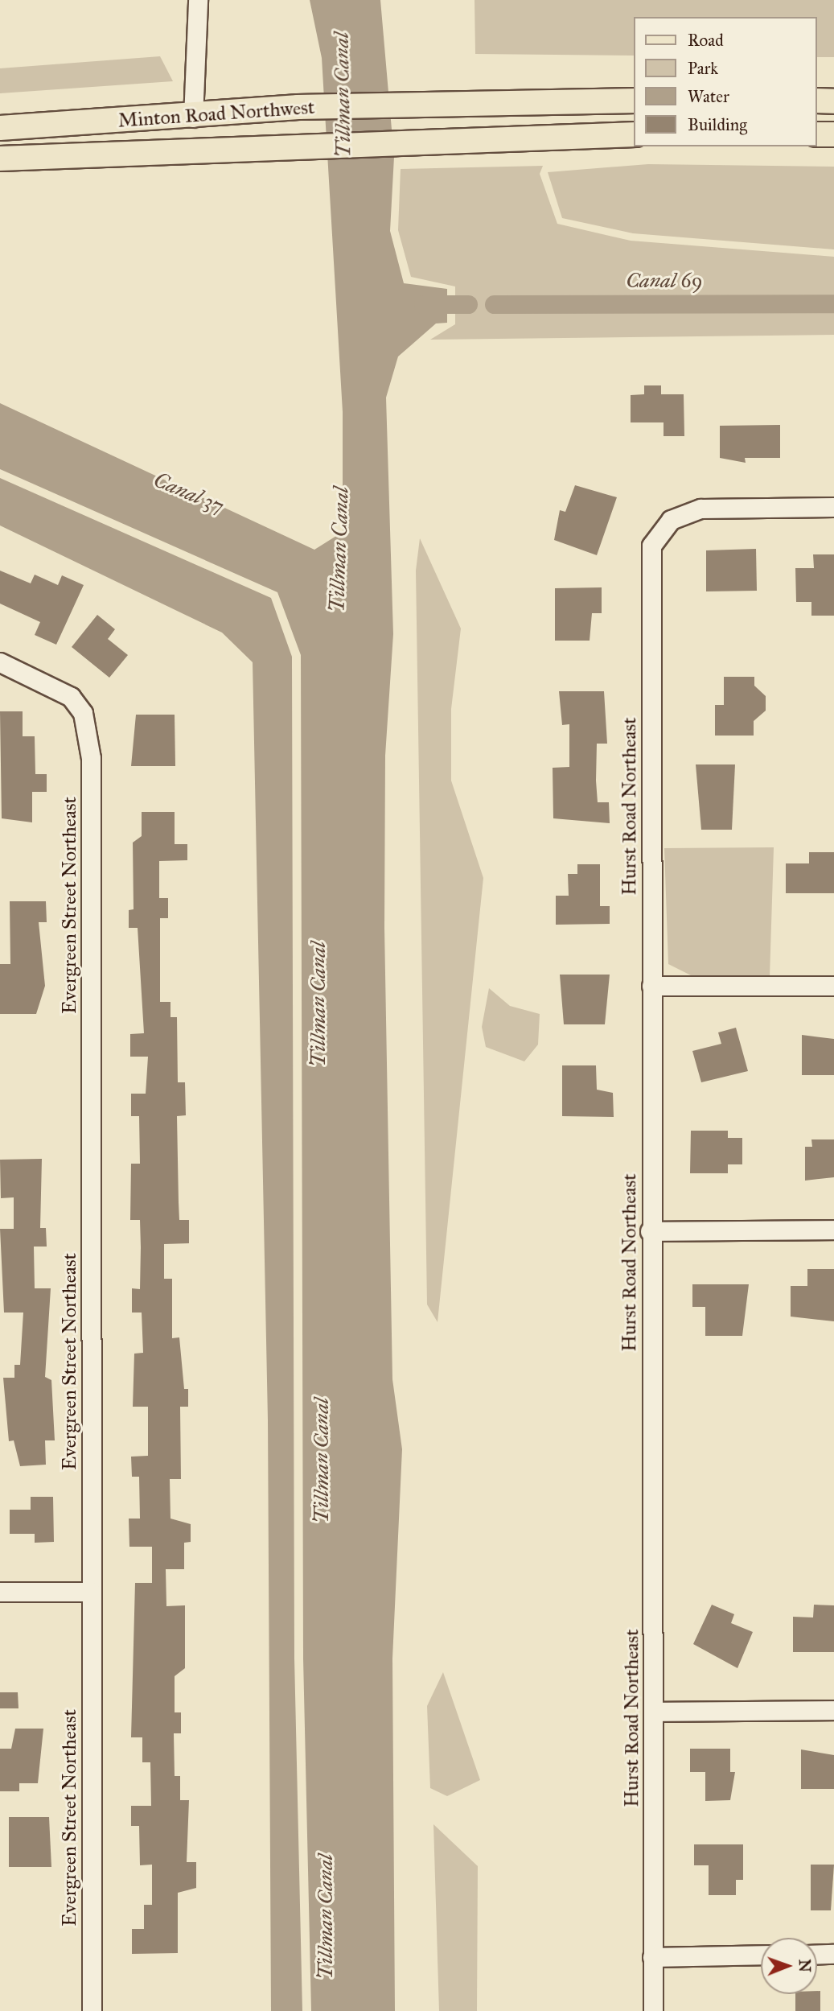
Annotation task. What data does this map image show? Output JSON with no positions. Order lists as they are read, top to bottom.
{
  "streets": {
    "main road": ["Minton Road Northwest"],
    "street": ["Hurst Road Northeast", "Evergreen Street Northeast"]
  },
  "water": ["Tillman Canal", "Canal 69", "Canal 37"],
  "legend": [
    "Road",
    "Park",
    "Water",
    "Building"
  ],
  "north": "right"
}
